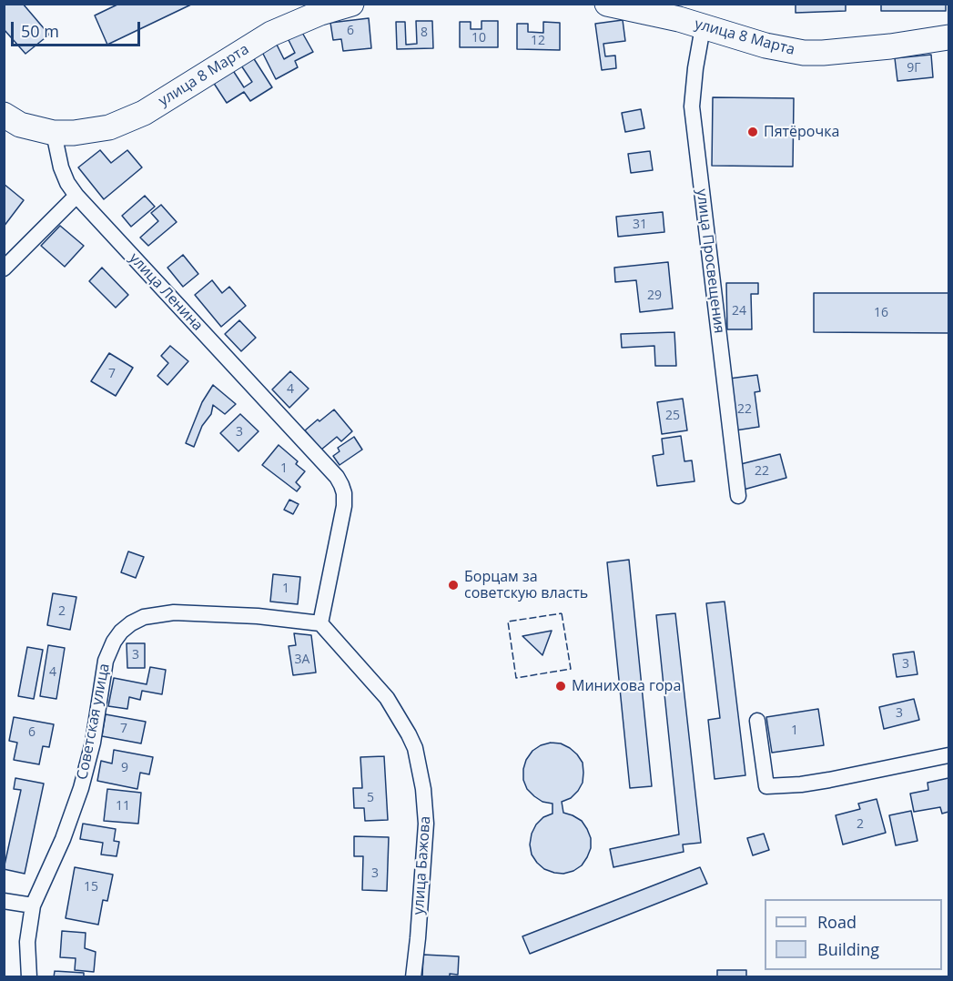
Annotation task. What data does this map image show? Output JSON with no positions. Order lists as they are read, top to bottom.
{
  "streets": {
    "main road": ["улица 8 Марта"],
    "street": [
      "улица Просвещения",
      "улица Ленина",
      "Советская улица",
      "улица Бажова"
    ]
  },
  "crossings": [
    ["улица 8 Марта", "улица Просвещения"],
    ["улица 8 Марта", "улица Ленина"],
    ["улица Ленина", "Советская улица"],
    ["улица Ленина", "улица Бажова"],
    ["Советская улица", "улица Бажова"]
  ],
  "places": ["Пятёрочка", "Борцам за советскую власть", "Минихова гора"],
  "house_numbers": [
    "6",
    "8",
    "10",
    "12",
    "9Г",
    "31",
    "29",
    "24",
    "16",
    "7",
    "4",
    "22",
    "25",
    "3",
    "1",
    "22",
    "1",
    "2",
    "3",
    "3А",
    "3",
    "4",
    "3",
    "7",
    "1",
    "6",
    "9",
    "5",
    "11",
    "2",
    "3",
    "15"
  ],
  "legend": ["Road", "Building"],
  "scale_bar": "50 m"
}
